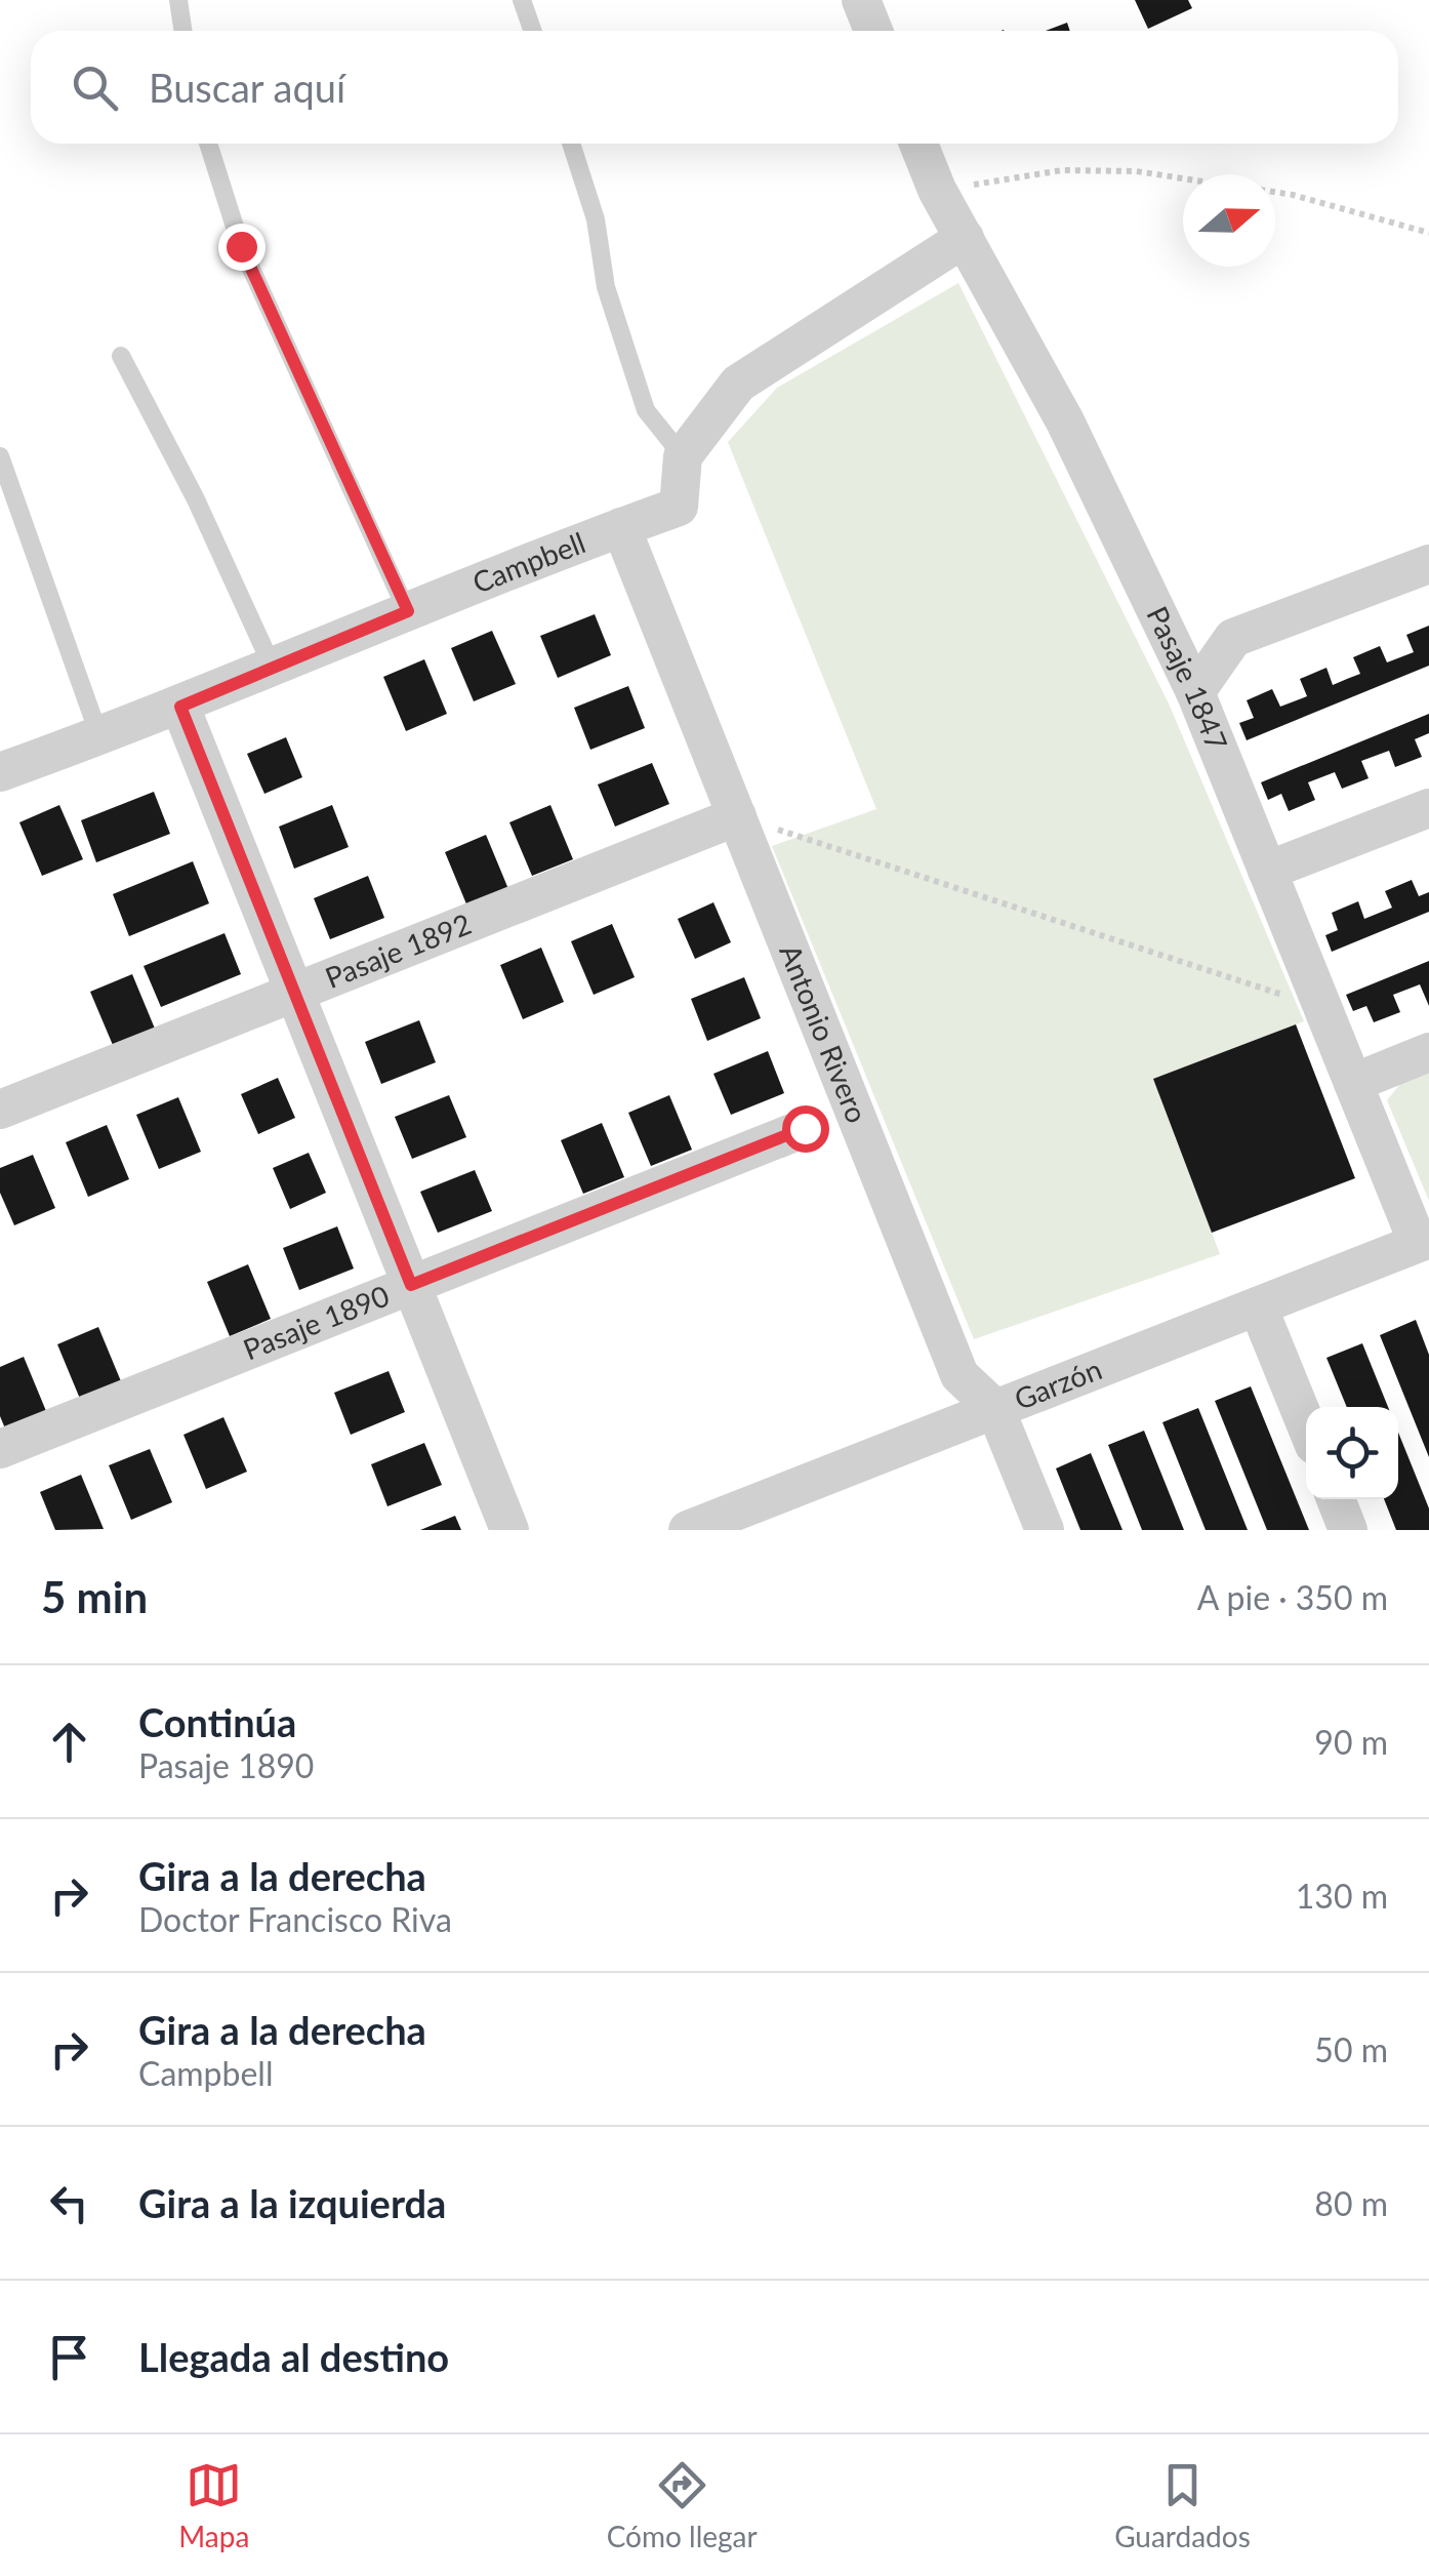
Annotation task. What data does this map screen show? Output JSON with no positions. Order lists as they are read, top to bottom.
{
  "streets": {
    "street": [
      "Campbell",
      "Pasaje 1847",
      "Pasaje 1892",
      "Antonio Rivero",
      "Pasaje 1890",
      "Garzón"
    ]
  },
  "crossings": [
    ["Campbell", "Antonio Rivero"],
    ["Pasaje 1847", "Garzón"],
    ["Pasaje 1892", "Antonio Rivero"],
    ["Antonio Rivero", "Garzón"]
  ],
  "north": "right",
  "page": {
    "search": "Buscar aquí",
    "heading": ["5 min", "A pie · 350 m"],
    "list": [
      ["Continúa", "Pasaje 1890", "90 m"],
      ["Gira a la derecha", "Doctor Francisco Riva", "130 m"],
      ["Gira a la derecha", "Campbell", "50 m"],
      ["Gira a la izquierda", "80 m"],
      "Llegada al destino"
    ],
    "nav": ["Mapa", "Cómo llegar", "Guardados"]
  }
}
